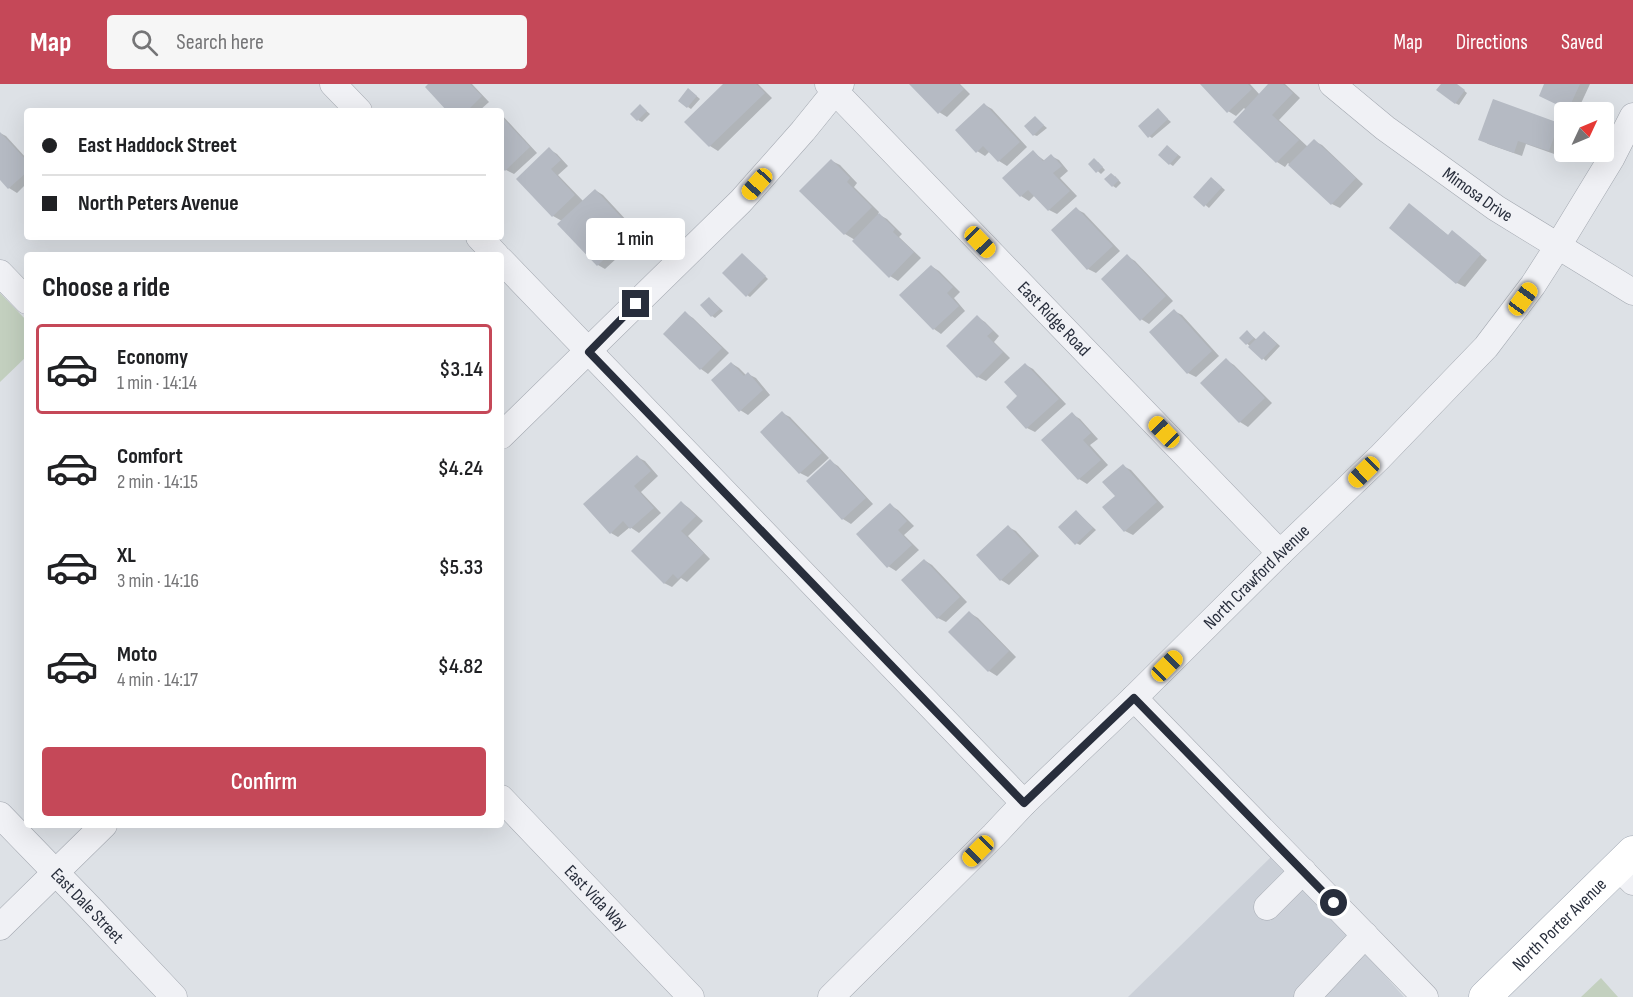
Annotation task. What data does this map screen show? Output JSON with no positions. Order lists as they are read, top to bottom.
{
  "streets": {
    "main road": ["North Porter Avenue"],
    "street": [
      "Mimosa Drive",
      "East Ridge Road",
      "North Crawford Avenue",
      "East Vida Way",
      "East Dale Street"
    ]
  },
  "crossings": [
    ["Mimosa Drive", "North Crawford Avenue"],
    ["East Ridge Road", "North Crawford Avenue"]
  ],
  "north": "top right",
  "page": {
    "header": "Map",
    "search": "Search here",
    "nav": ["Map", "Directions", "Saved"],
    "banner": ["East Haddock Street", "North Peters Avenue"],
    "bubble": "1 min",
    "heading": "Choose a ride",
    "list": [
      {
        "name": "Economy",
        "note": "1 min · 14:14",
        "value": "$3.14"
      },
      {
        "name": "Comfort",
        "note": "2 min · 14:15",
        "value": "$4.24"
      },
      {
        "name": "XL",
        "note": "3 min · 14:16",
        "value": "$5.33"
      },
      {
        "name": "Moto",
        "note": "4 min · 14:17",
        "value": "$4.82"
      }
    ],
    "buttons": "Confirm"
  }
}
